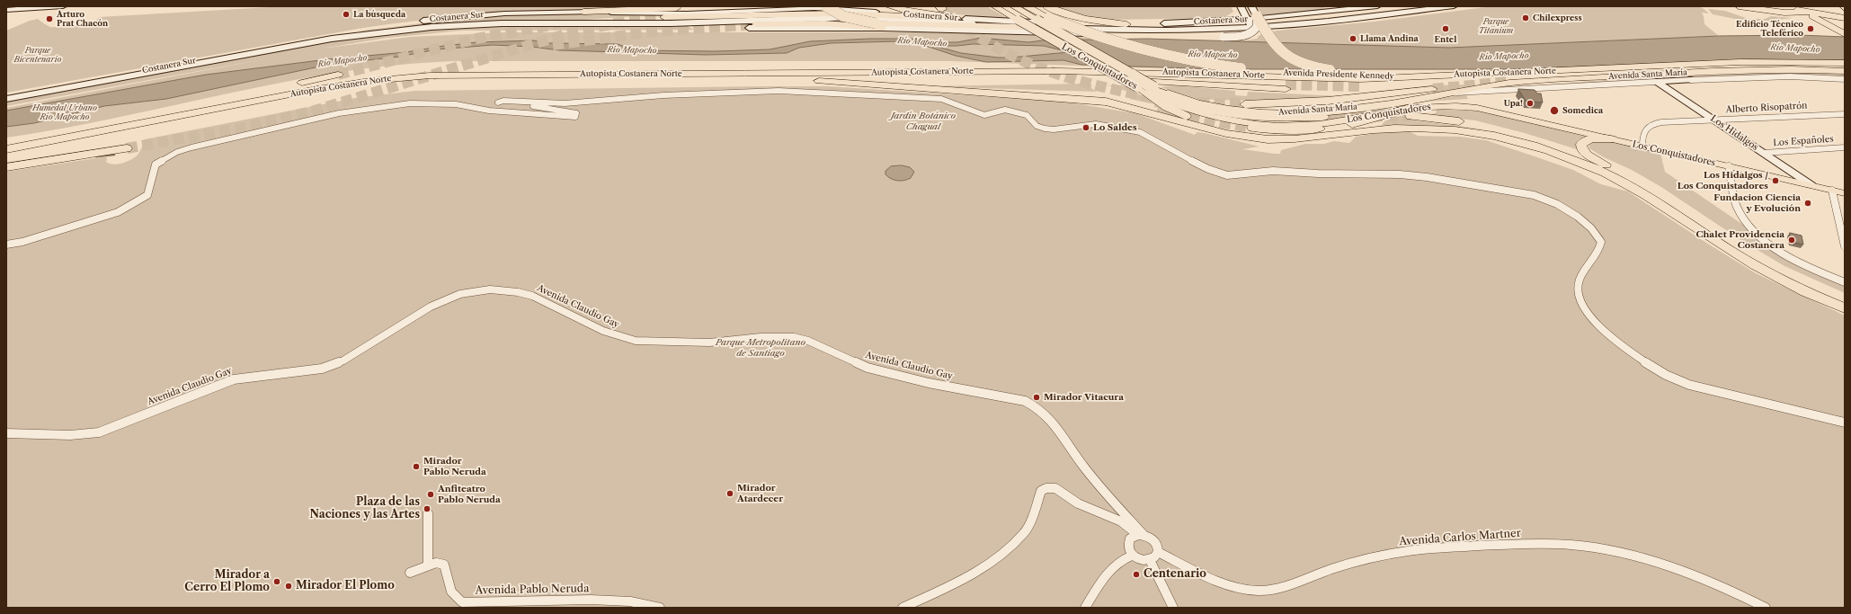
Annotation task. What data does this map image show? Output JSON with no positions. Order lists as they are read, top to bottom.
{
  "streets": {
    "highway": ["Autopista Costanera Norte", "Avenida Presidente Kennedy"],
    "main road": [
      "Costanera Sur",
      "Los Conquistadores",
      "Avenida Santa María",
      "Los Hidalgos"
    ],
    "street": [
      "Alberto Risopatrón",
      "Los Españoles",
      "Avenida Claudio Gay",
      "Avenida Carlos Martner",
      "Avenida Pablo Neruda"
    ]
  },
  "crossings": [
    ["Los Conquistadores", "Avenida Santa María"],
    ["Los Conquistadores", "Alberto Risopatrón"],
    ["Los Conquistadores", "Los Hidalgos"],
    ["Autopista Costanera Norte", "Avenida Presidente Kennedy"],
    ["Avenida Santa María", "Los Hidalgos"],
    ["Alberto Risopatrón", "Los Hidalgos"],
    ["Los Hidalgos", "Los Españoles"],
    ["Avenida Claudio Gay", "Avenida Carlos Martner"]
  ],
  "water": ["Río Mapocho"],
  "parks": [
    "Parque Titanium",
    "Parque Bicentenario",
    "Humedal Urbano Río Mapocho",
    "Jardín Botánico Chagual",
    "Parque Metropolitano de Santiago"
  ],
  "places": [
    "La búsqueda",
    "Chilexpress",
    "Arturo Prat Chacón",
    "Entel",
    "Edificio Técnico Teleférico",
    "Llama Andina",
    "Upa!",
    "Somedica",
    "Lo Saldes",
    "Los Hidalgos / Los Conquistadores",
    "Fundacion Ciencia y Evolución",
    "Chalet Providencia Costanera",
    "Mirador Vitacura",
    "Mirador Pablo Neruda",
    "Mirador Atardecer",
    "Anfiteatro Pablo Neruda",
    "Plaza de las Naciones y las Artes",
    "Centenario",
    "Mirador a Cerro El Plomo",
    "Mirador El Plomo"
  ]
}
